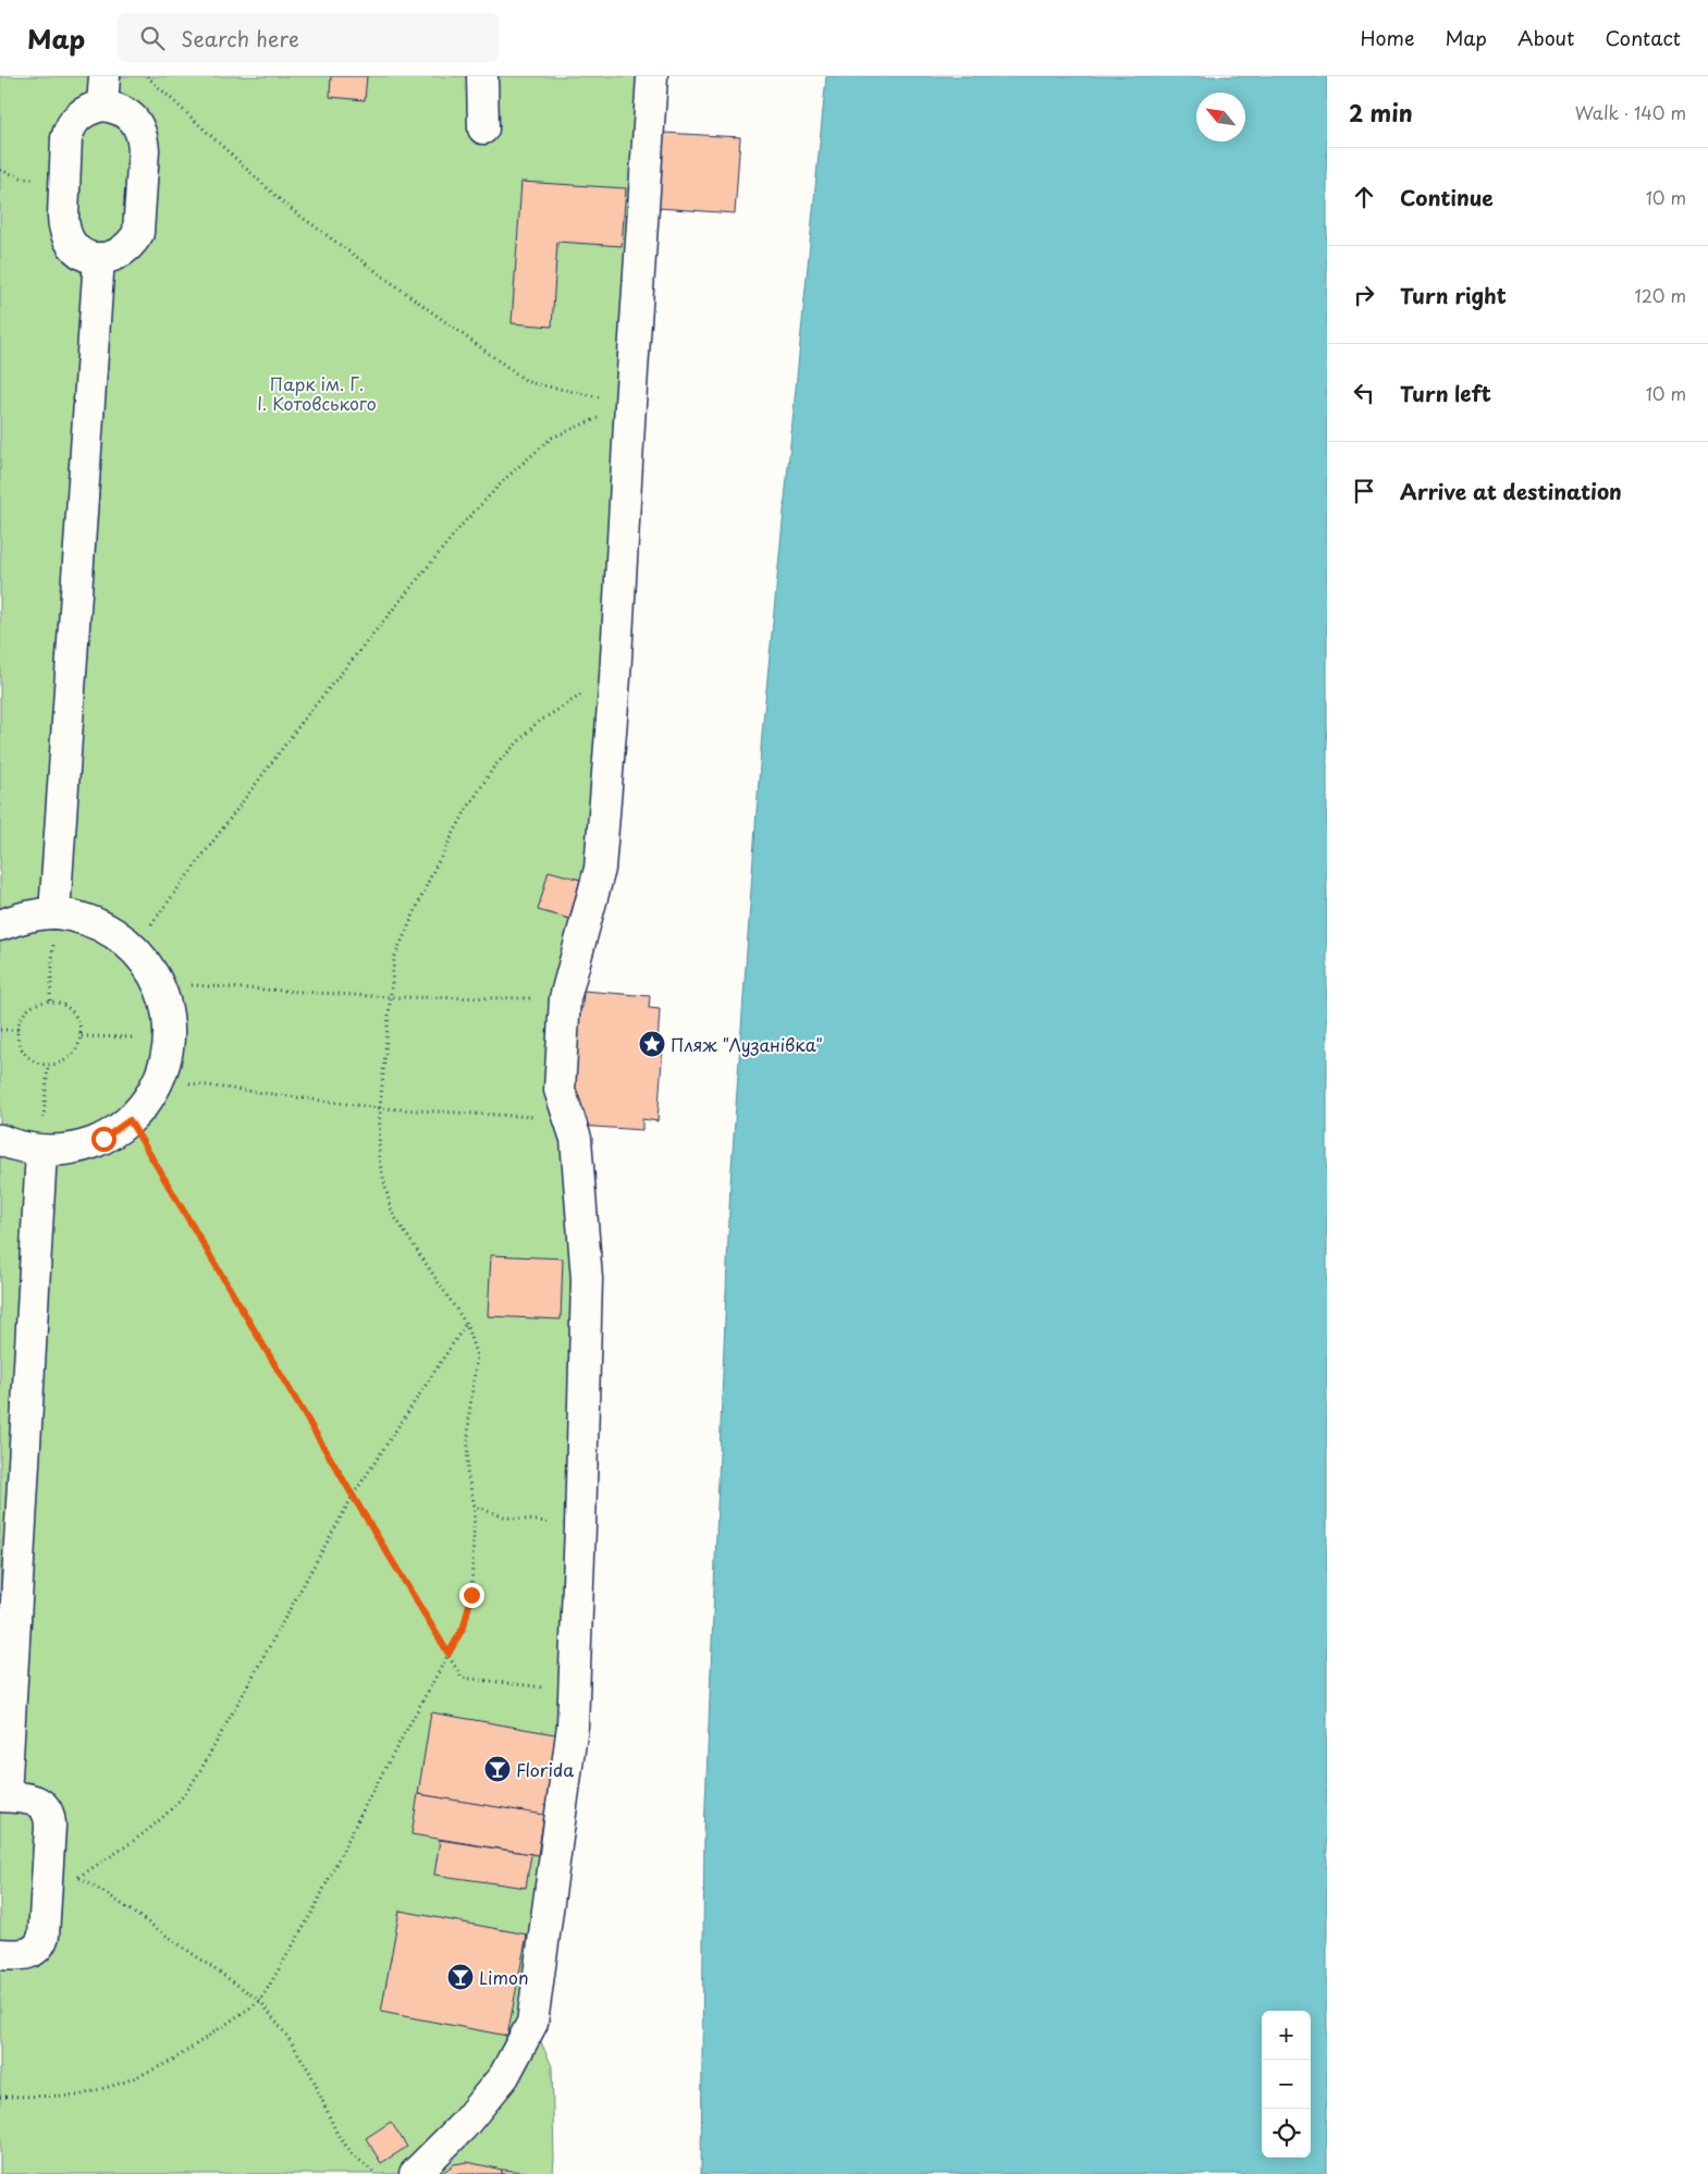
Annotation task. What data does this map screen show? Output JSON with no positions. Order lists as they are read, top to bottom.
{
  "parks": ["Парк ім. Г. І. Котовського"],
  "places": {
    "place": ["Пляж \"Лузанівка\""],
    "bar": ["Florida", "Limon"]
  },
  "north": "top left",
  "page": {
    "header": "Map",
    "search": "Search here",
    "nav": [
      "Home",
      "Map",
      "About",
      "Contact"
    ],
    "heading": ["2 min", "Walk · 140 m"],
    "list": [
      ["Continue", "10 m"],
      ["Turn right", "120 m"],
      ["Turn left", "10 m"],
      "Arrive at destination"
    ],
    "map_buttons": ["+", "−"]
  }
}
